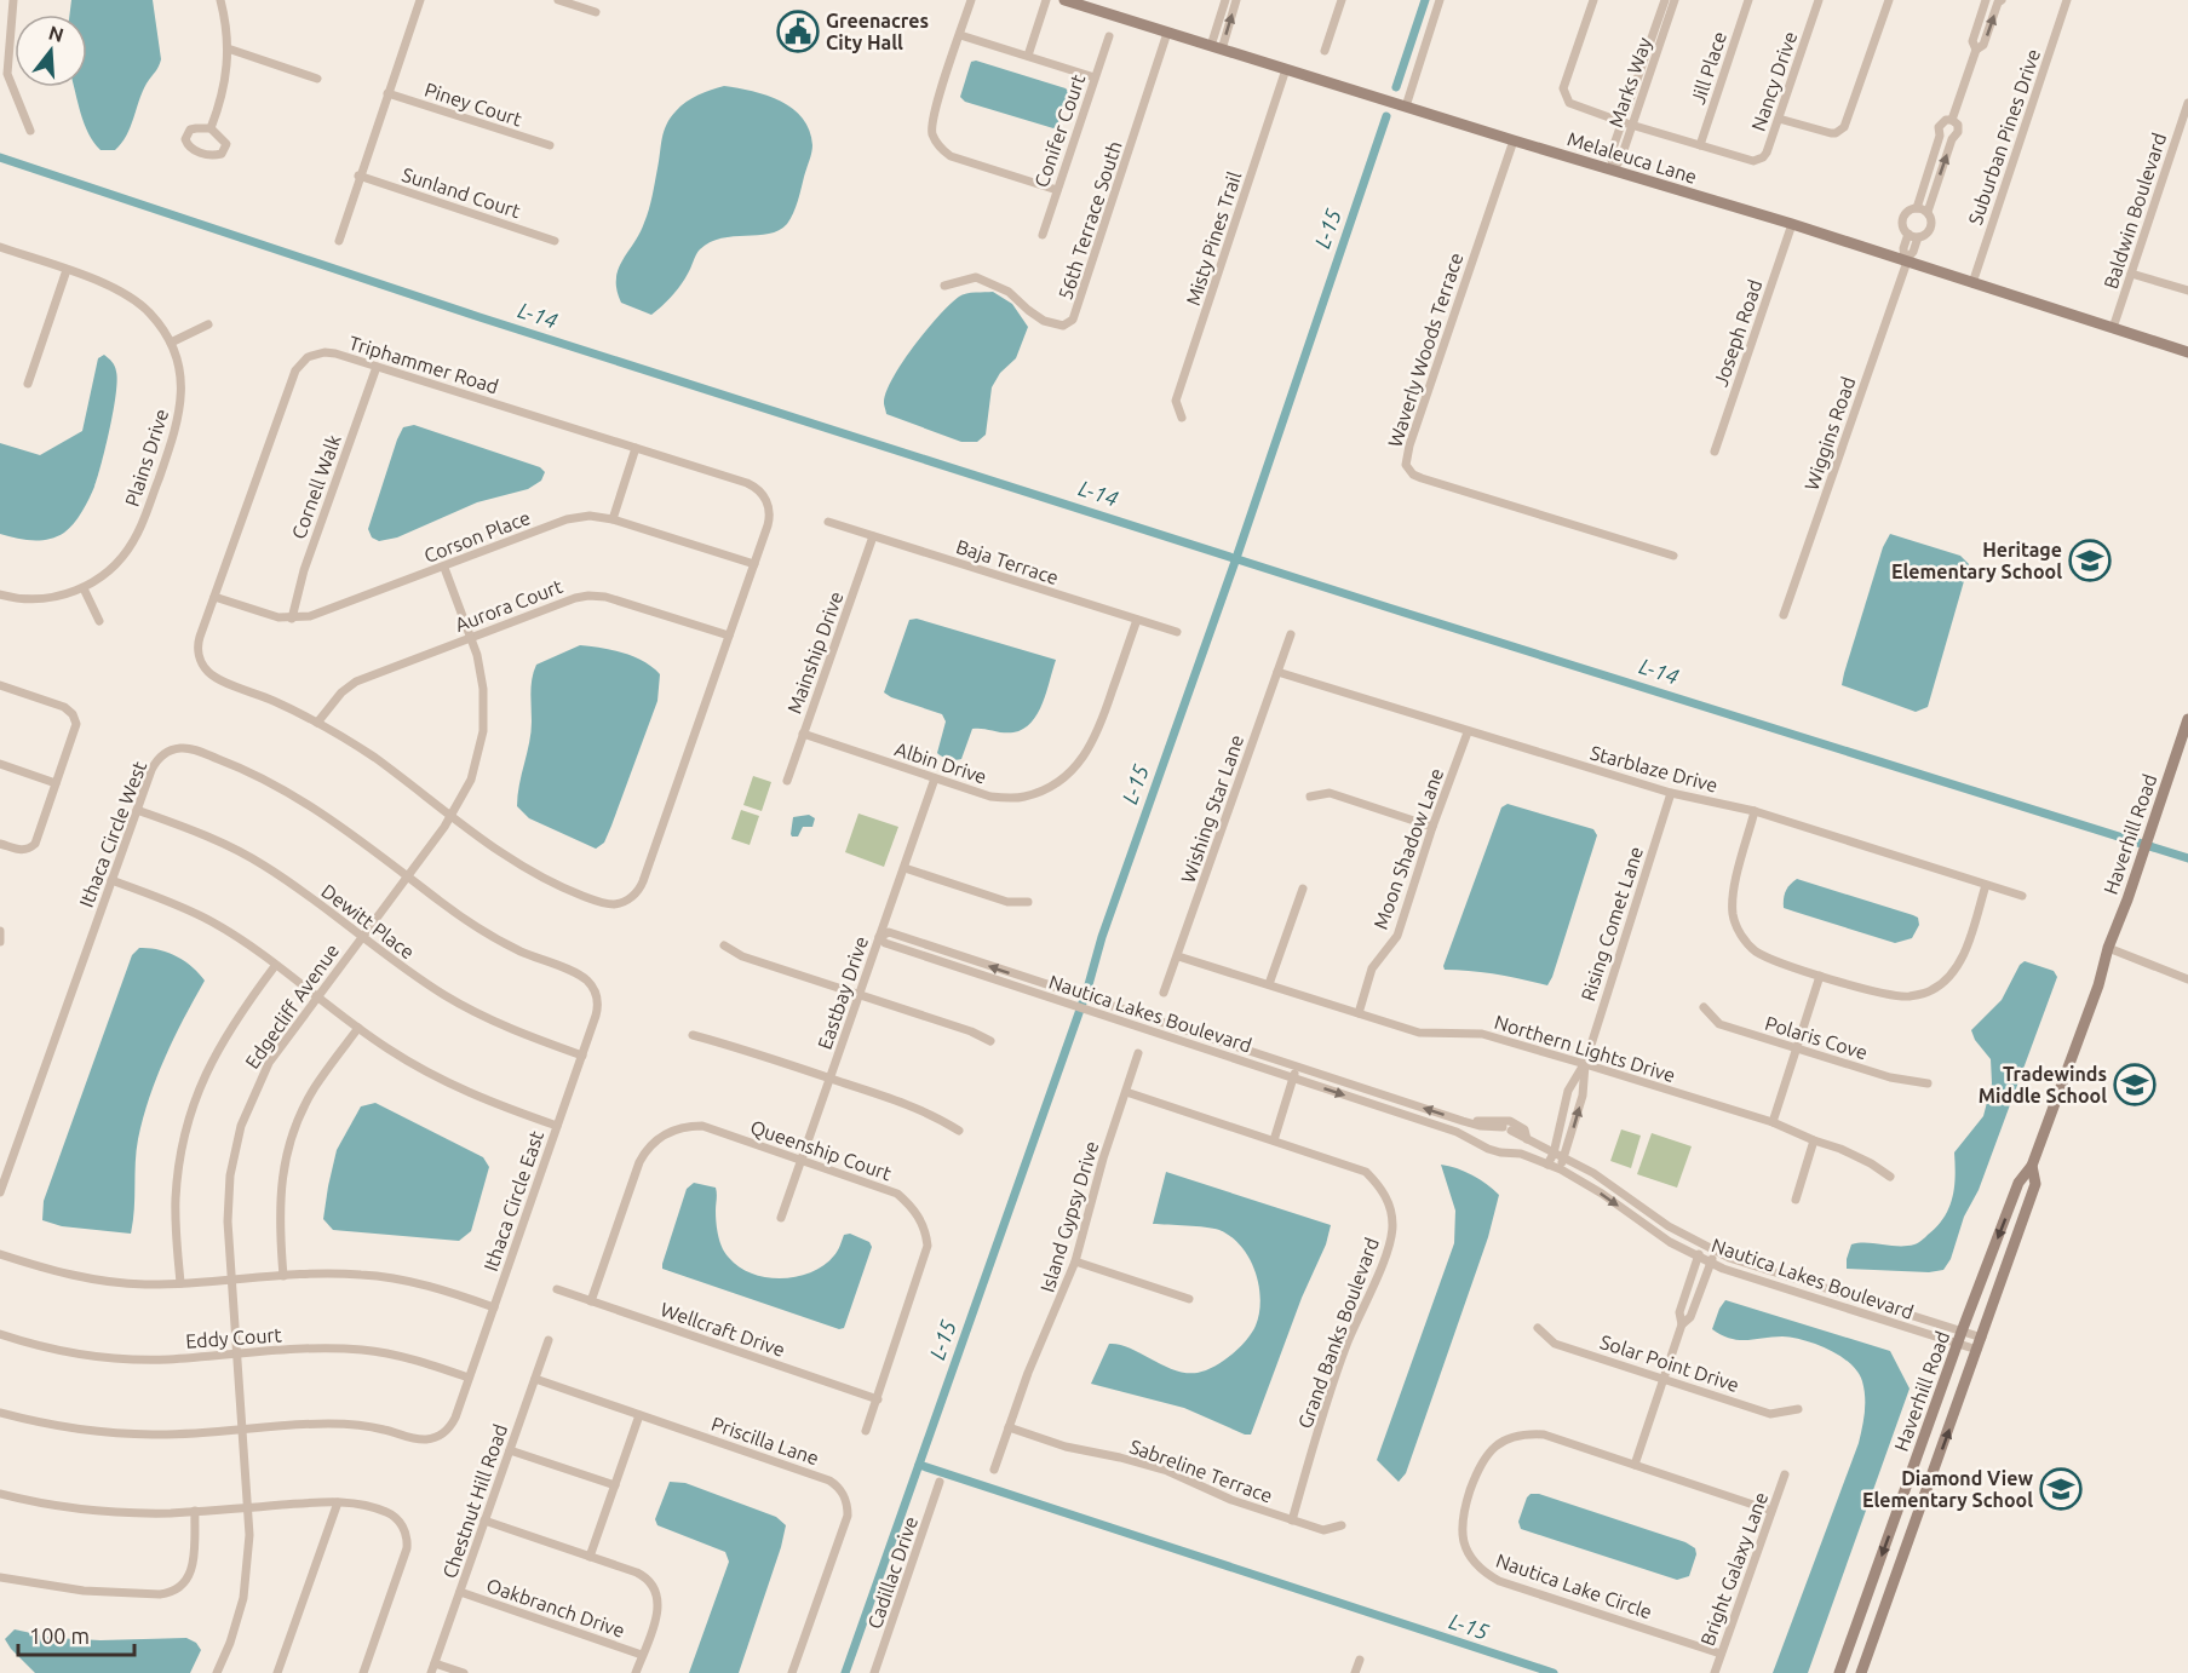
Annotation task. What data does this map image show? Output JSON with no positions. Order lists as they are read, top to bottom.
{
  "streets": {
    "street": [
      "Jill Place",
      "Nancy Drive",
      "Marks Way",
      "Piney Court",
      "Conifer Court",
      "Suburban Pines Drive",
      "Melaleuca Lane",
      "Sunland Court",
      "Baldwin Boulevard",
      "56th Terrace South",
      "Misty Pines Trail",
      "Joseph Road",
      "Waverly Woods Terrace",
      "Triphammer Road",
      "Wiggins Road",
      "Plains Drive",
      "Cornell Walk",
      "Corson Place",
      "Baja Terrace",
      "Aurora Court",
      "Mainship Drive",
      "Albin Drive",
      "Starblaze Drive",
      "Wishing Star Lane",
      "Ithaca Circle West",
      "Haverhill Road",
      "Moon Shadow Lane",
      "Dewitt Place",
      "Rising Comet Lane",
      "Eastbay Drive",
      "Edgecliff Avenue",
      "Nautica Lakes Boulevard",
      "Polaris Cove",
      "Northern Lights Drive",
      "Queenship Court",
      "Ithaca Circle East",
      "Island Gypsy Drive",
      "Wellcraft Drive",
      "Grand Banks Boulevard",
      "Eddy Court",
      "Solar Point Drive",
      "Priscilla Lane",
      "Sabreline Terrace",
      "Chestnut Hill Road",
      "Bright Galaxy Lane",
      "Cadillac Drive",
      "Nautica Lake Circle",
      "Oakbranch Drive"
    ]
  },
  "crossings": [
    ["Jill Place", "Nancy Drive"],
    ["Marks Way", "Melaleuca Lane"],
    ["Suburban Pines Drive", "Melaleuca Lane"],
    ["Melaleuca Lane", "Baldwin Boulevard"],
    ["Melaleuca Lane", "56th Terrace South"],
    ["Melaleuca Lane", "Misty Pines Trail"],
    ["Melaleuca Lane", "Joseph Road"],
    ["Melaleuca Lane", "Waverly Woods Terrace"],
    ["Melaleuca Lane", "Wiggins Road"],
    ["Triphammer Road", "Cornell Walk"],
    ["Triphammer Road", "Corson Place"],
    ["Triphammer Road", "Aurora Court"],
    ["Triphammer Road", "Edgecliff Avenue"],
    ["Cornell Walk", "Corson Place"],
    ["Corson Place", "Edgecliff Avenue"],
    ["Baja Terrace", "Mainship Drive"],
    ["Baja Terrace", "Albin Drive"],
    ["Aurora Court", "Edgecliff Avenue"],
    ["Mainship Drive", "Albin Drive"],
    ["Albin Drive", "Eastbay Drive"],
    ["Starblaze Drive", "Wishing Star Lane"],
    ["Starblaze Drive", "Moon Shadow Lane"],
    ["Starblaze Drive", "Rising Comet Lane"],
    ["Wishing Star Lane", "Northern Lights Drive"],
    ["Ithaca Circle West", "Dewitt Place"],
    ["Ithaca Circle West", "Edgecliff Avenue"],
    ["Ithaca Circle West", "Ithaca Circle East"],
    ["Haverhill Road", "Nautica Lakes Boulevard"],
    ["Moon Shadow Lane", "Northern Lights Drive"],
    ["Dewitt Place", "Edgecliff Avenue"],
    ["Dewitt Place", "Ithaca Circle East"],
    ["Rising Comet Lane", "Nautica Lakes Boulevard"],
    ["Rising Comet Lane", "Northern Lights Drive"],
    ["Eastbay Drive", "Nautica Lakes Boulevard"],
    ["Eastbay Drive", "Queenship Court"],
    ["Edgecliff Avenue", "Ithaca Circle East"],
    ["Edgecliff Avenue", "Eddy Court"],
    ["Queenship Court", "Wellcraft Drive"],
    ["Ithaca Circle East", "Eddy Court"],
    ["Island Gypsy Drive", "Grand Banks Boulevard"],
    ["Island Gypsy Drive", "Sabreline Terrace"],
    ["Grand Banks Boulevard", "Sabreline Terrace"],
    ["Priscilla Lane", "Chestnut Hill Road"],
    ["Chestnut Hill Road", "Oakbranch Drive"],
    ["Bright Galaxy Lane", "Nautica Lake Circle"]
  ],
  "water": ["L-15", "L-14"],
  "places": {
    "public building": ["Greenacres City Hall"],
    "school or university": ["Heritage Elementary School", "Tradewinds Middle School", "Diamond View Elementary School"]
  },
  "scale_bar": "100 m",
  "north": "top"
}
